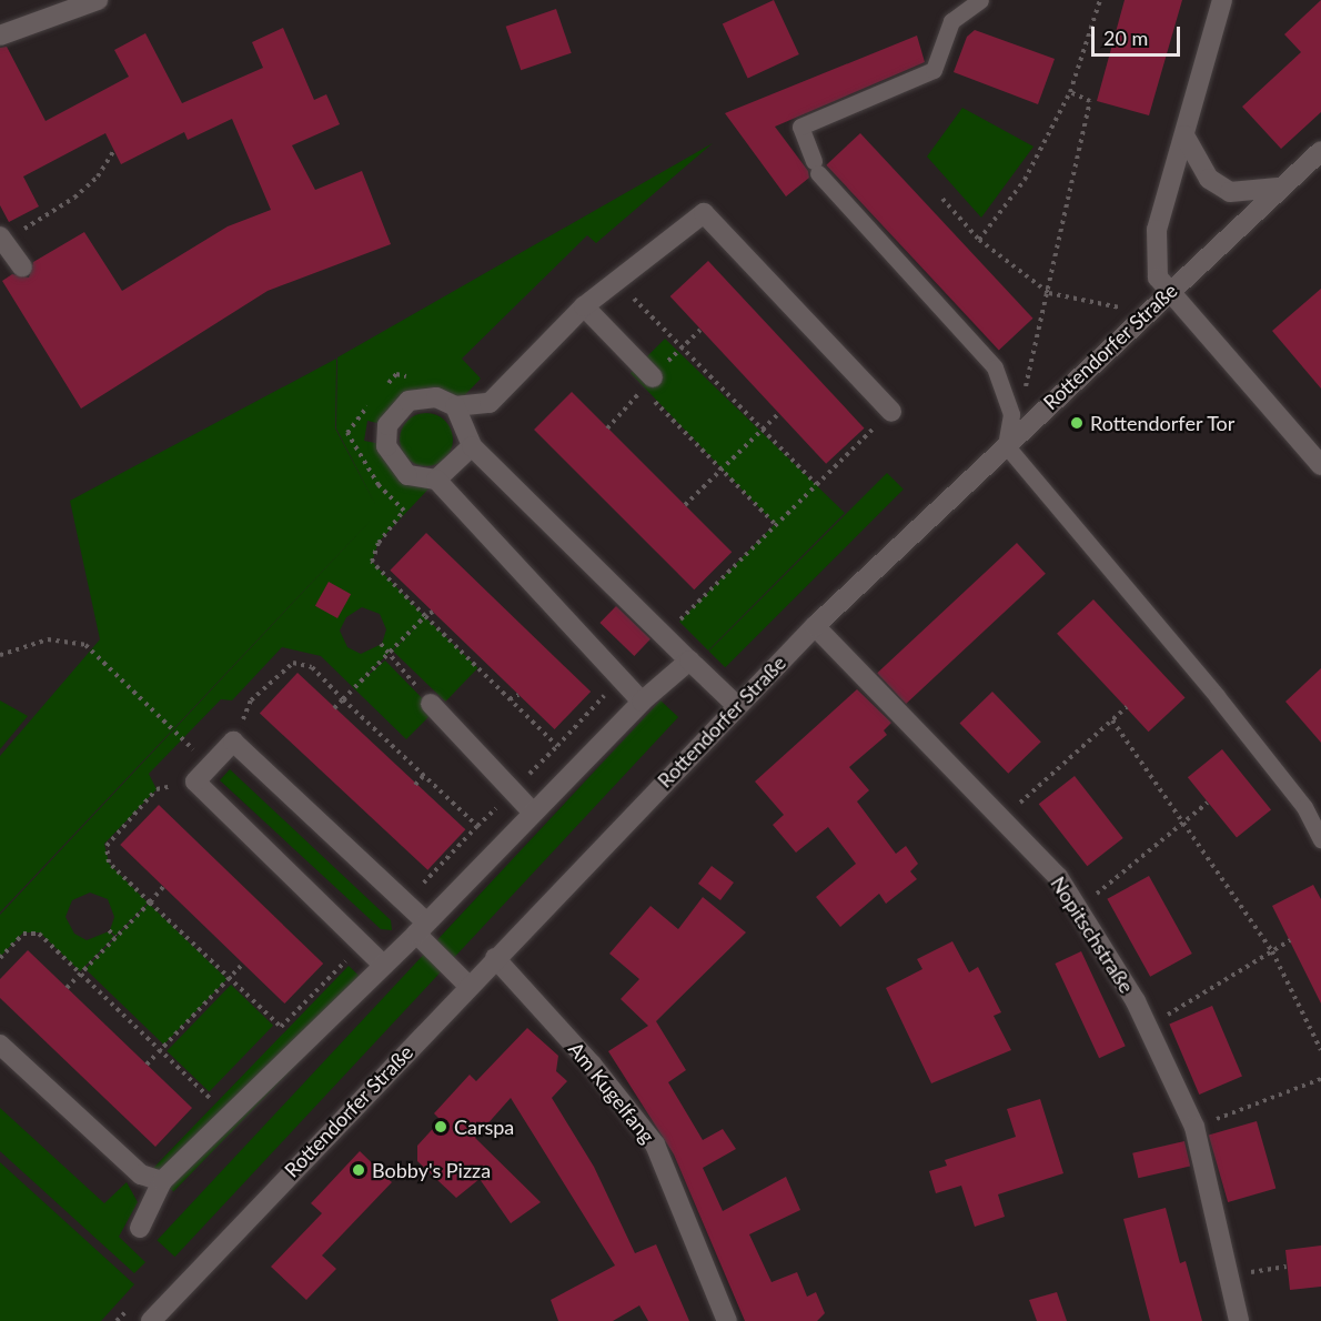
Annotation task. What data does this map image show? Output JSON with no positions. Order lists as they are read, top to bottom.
{
  "streets": {
    "street": ["Rottendorfer Straße", "Nopitschstraße", "Am Kugelfang"]
  },
  "crossings": [
    ["Rottendorfer Straße", "Nopitschstraße"],
    ["Rottendorfer Straße", "Am Kugelfang"]
  ],
  "places": ["Rottendorfer Tor", "Carspa", "Bobby's Pizza"],
  "scale_bar": "20 m"
}
